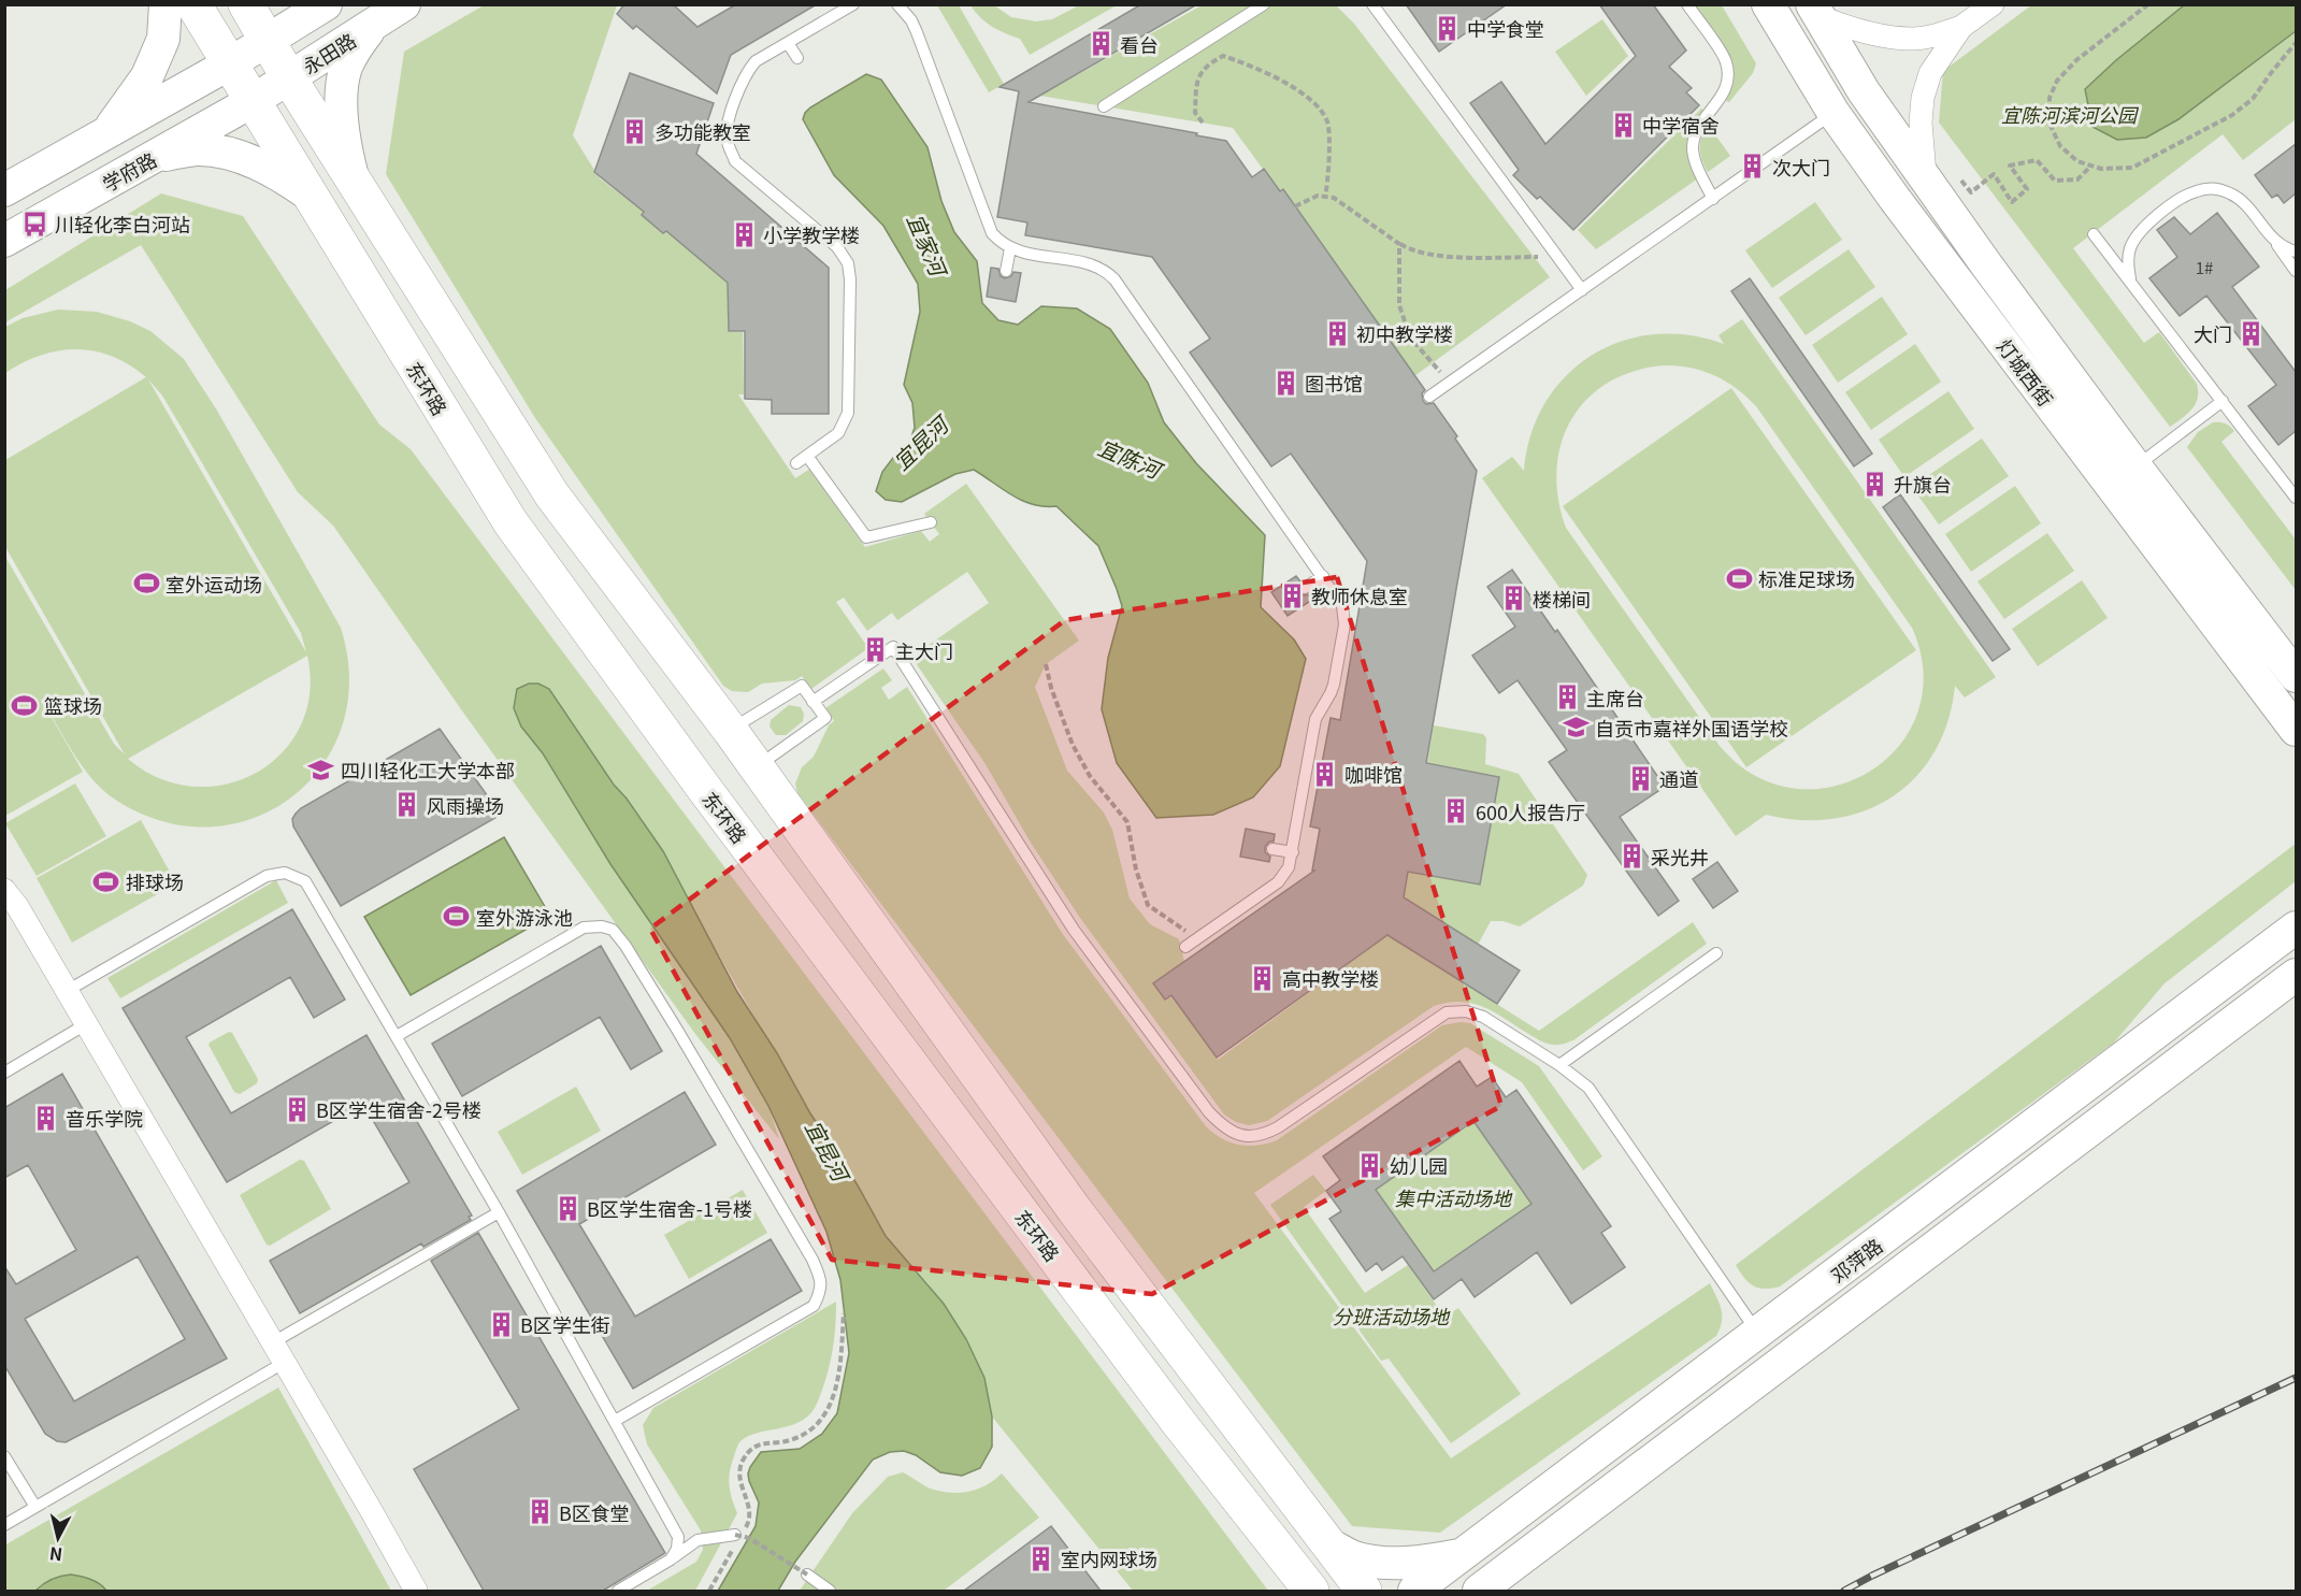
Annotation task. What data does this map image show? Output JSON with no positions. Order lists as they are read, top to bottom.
{
  "streets": {
    "highway": ["东环路"],
    "main road": [
      "永田路",
      "学府路",
      "灯城西街",
      "邓萍路"
    ]
  },
  "crossings": [
    ["永田路", "学府路"],
    ["永田路", "东环路"],
    ["学府路", "东环路"]
  ],
  "water": ["宜家河", "宜昆河", "宜陈河"],
  "parks": ["宜陈河滨河公园", "集中活动场地", "分班活动场地"],
  "places": {
    "building": [
      "中学食堂",
      "看台",
      "中学宿舍",
      "多功能教室",
      "次大门",
      "小学教学楼",
      "初中教学楼",
      "大门",
      "图书馆",
      "升旗台",
      "教师休息室",
      "楼梯间",
      "主大门",
      "主席台",
      "咖啡馆",
      "通道",
      "风雨操场",
      "600人报告厅",
      "采光井",
      "高中教学楼",
      "B区学生宿舍-2号楼",
      "音乐学院",
      "幼儿园",
      "B区学生宿舍-1号楼",
      "B区学生街",
      "B区食堂",
      "室内网球场"
    ],
    "bus stop": ["川轻化李白河站"],
    "sports": [
      "标准足球场",
      "室外运动场",
      "篮球场",
      "排球场",
      "室外游泳池"
    ],
    "school or university": ["自贡市嘉祥外国语学校", "四川轻化工大学本部"]
  },
  "house_numbers": ["1#"],
  "north": "bottom"
}
